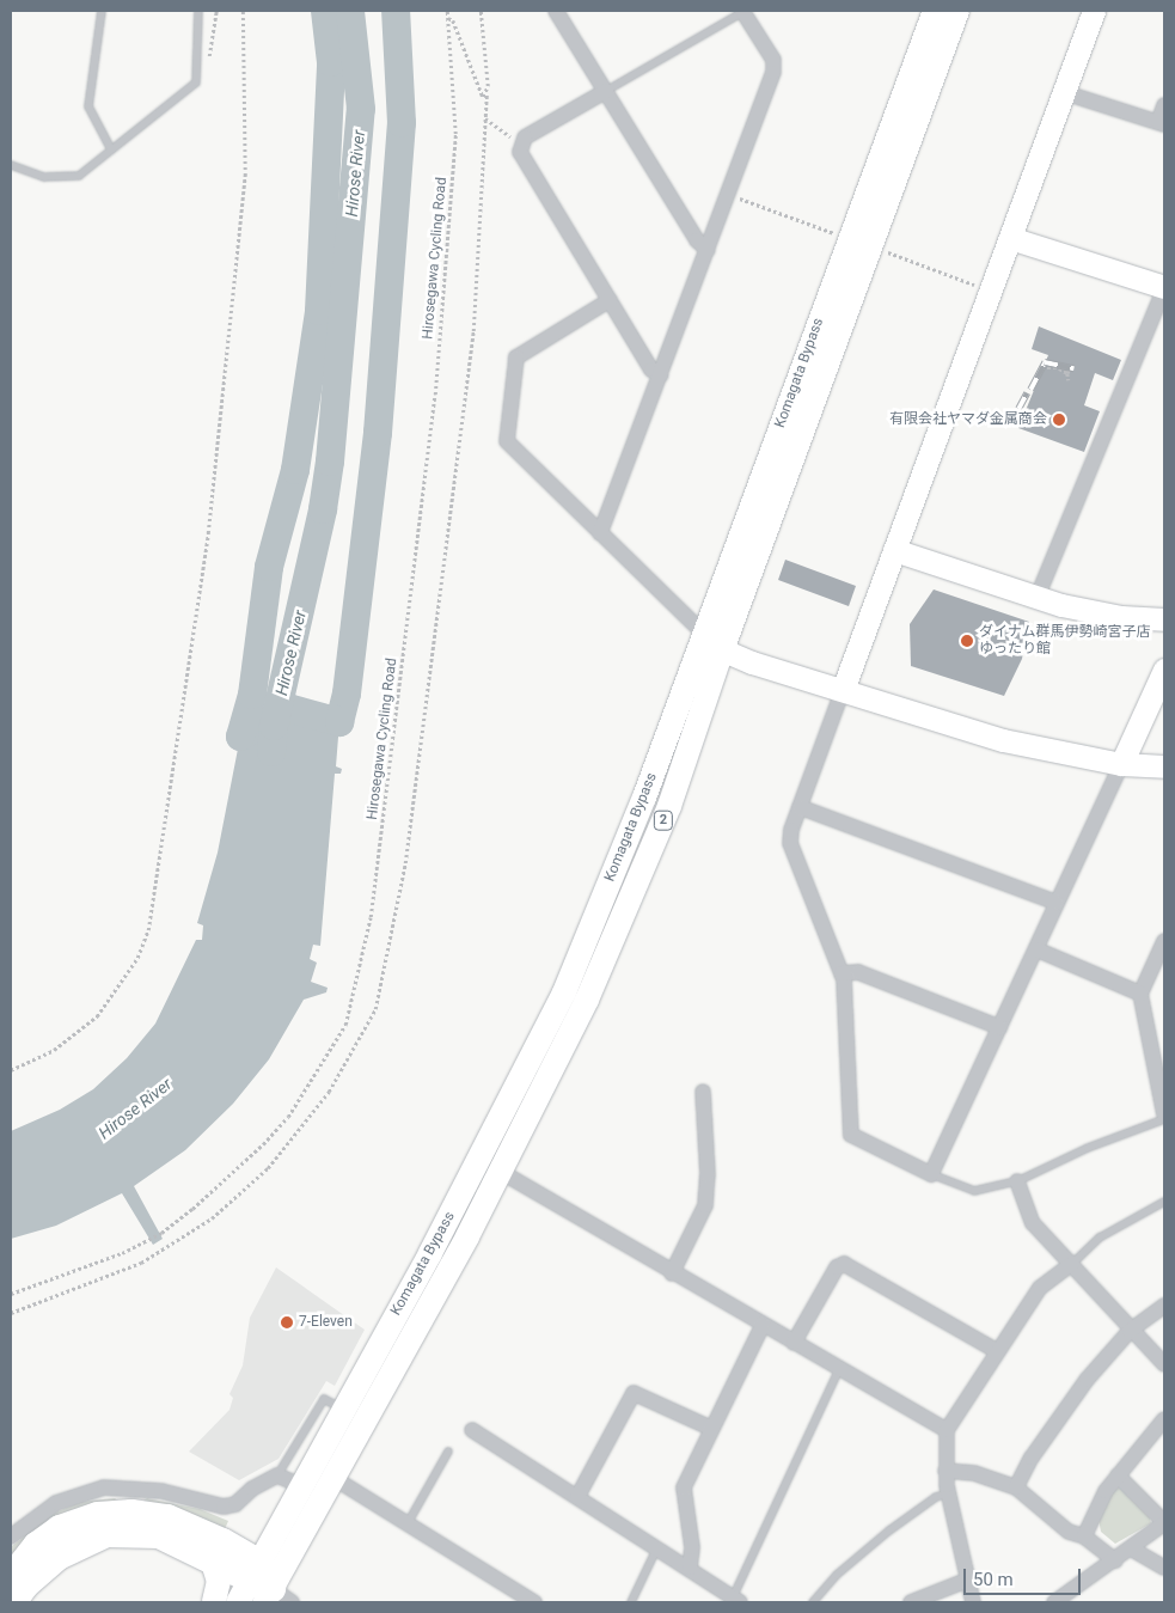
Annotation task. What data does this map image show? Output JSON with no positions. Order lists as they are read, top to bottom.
{
  "streets": {
    "main road": ["Komagata Bypass", "2"],
    "path": ["Hirosegawa Cycling Road"]
  },
  "water": ["Hirose River"],
  "places": ["有限会社ヤマダ金属商会", "ダイナム群馬伊勢崎宮子店 ゆったり館", "7-Eleven"],
  "scale_bar": "50 m"
}
